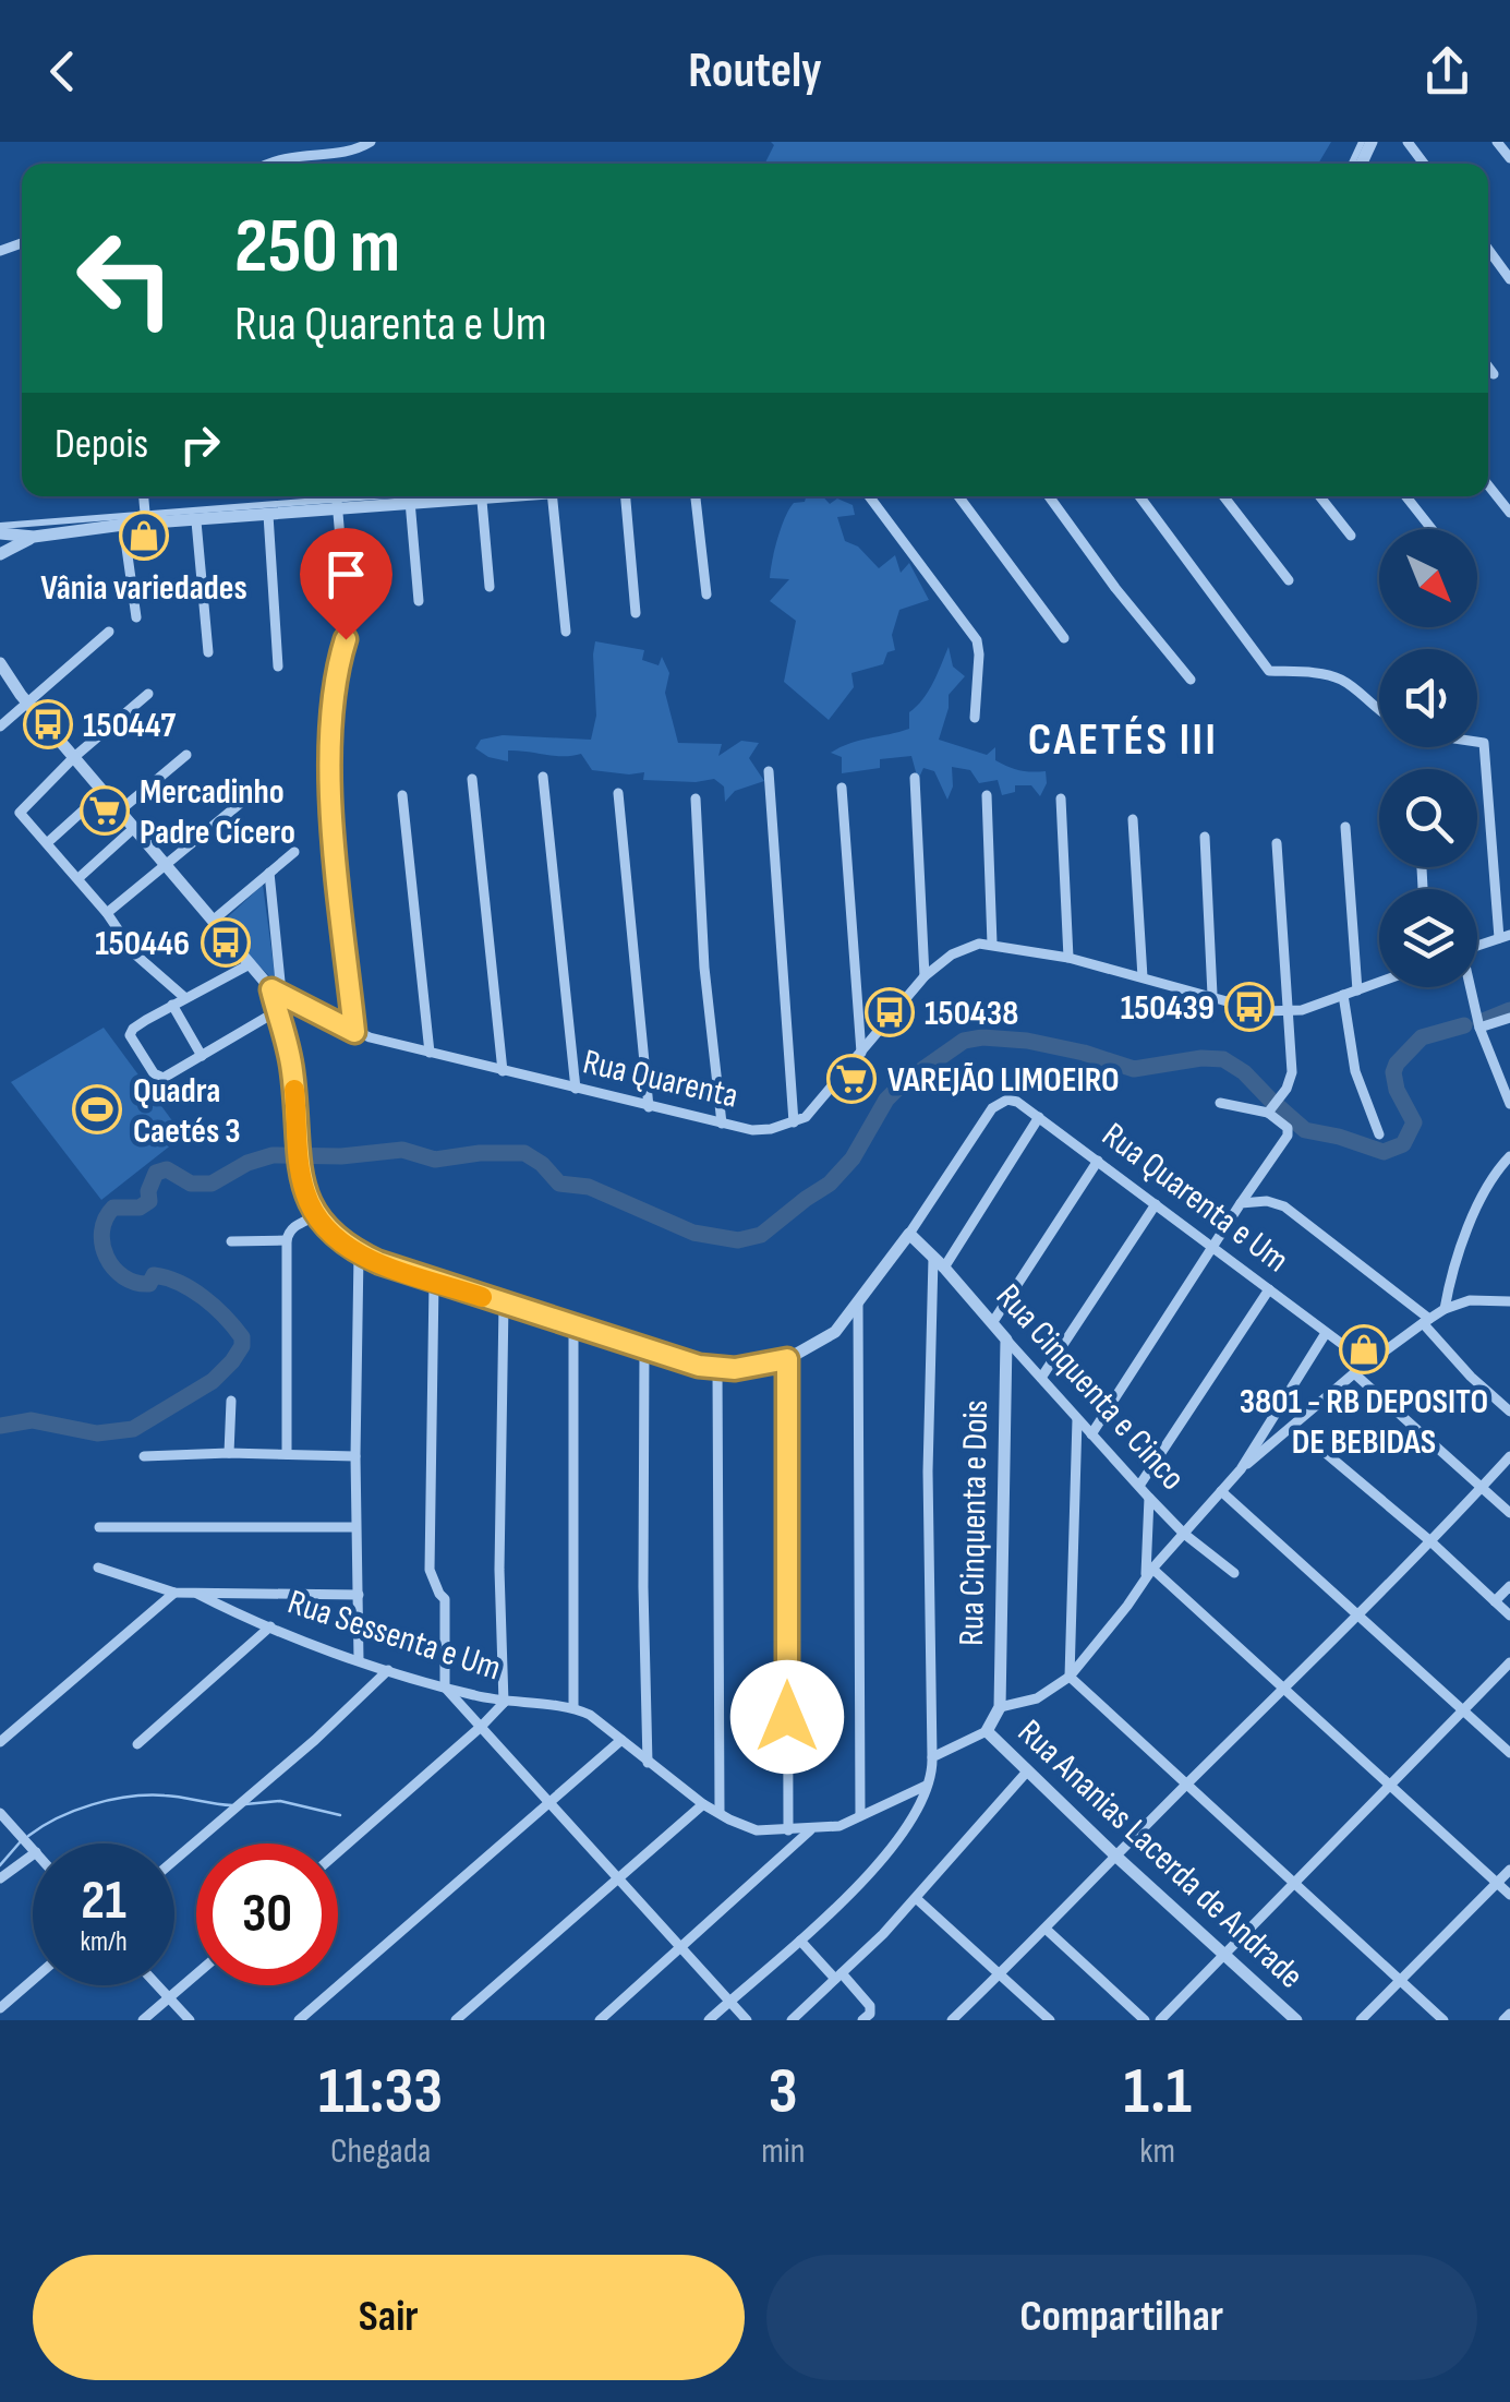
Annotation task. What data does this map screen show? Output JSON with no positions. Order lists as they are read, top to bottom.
{
  "streets": {
    "street": [
      "Rua Quarenta",
      "Rua Quarenta e Um",
      "Rua Cinquenta e Cinco",
      "Rua Cinquenta e Dois",
      "Rua Sessenta e Um",
      "Rua Ananias Lacerda de Andrade"
    ]
  },
  "crossings": [
    ["Rua Quarenta e Um", "Rua Cinquenta e Cinco"],
    ["Rua Cinquenta e Cinco", "Rua Cinquenta e Dois"]
  ],
  "districts": ["CAETÉS III"],
  "places": {
    "shop": ["Vânia variedades", "3801 - RB DEPOSITO DE BEBIDAS"],
    "bus stop": [
      "150447",
      "150446",
      "150439",
      "150438"
    ],
    "supermarket": ["Mercadinho Padre Cícero", "VAREJÃO LIMOEIRO"],
    "sports": ["Quadra Caetés 3"]
  },
  "north": "bottom right",
  "page": {
    "header": "Routely",
    "turn": ["250 m", "Rua Quarenta e Um"],
    "then": "Depois",
    "speed": "21 km/h",
    "limit": "30",
    "eta": [
      "11:33",
      "Chegada",
      "3",
      "min",
      "1.1",
      "km"
    ],
    "buttons": ["Sair", "Compartilhar"]
  }
}
